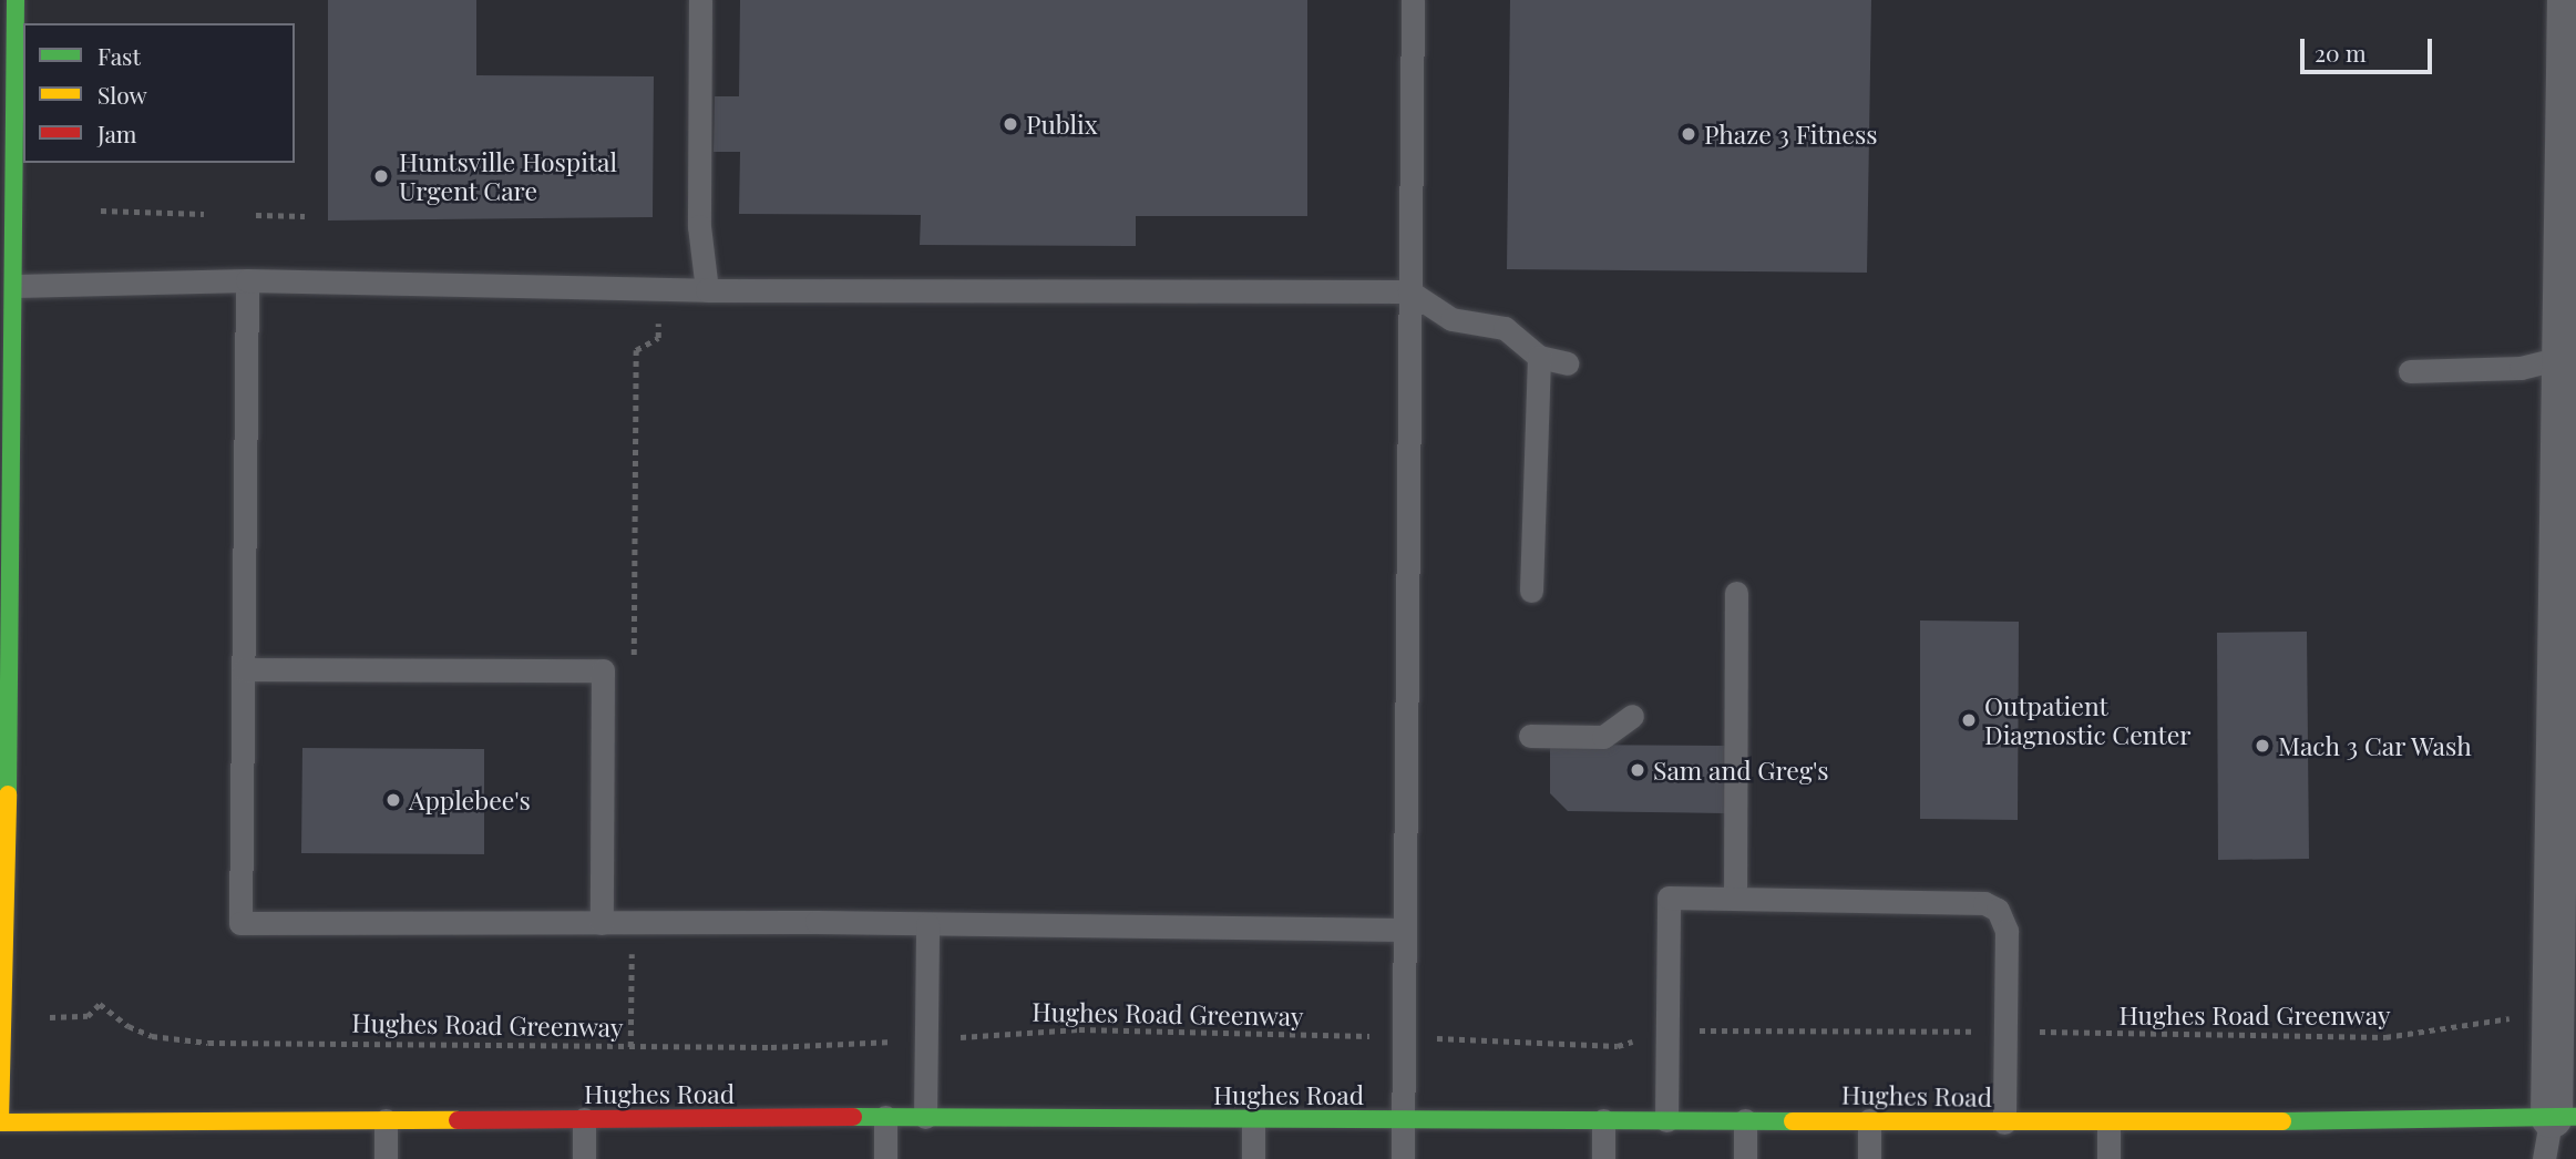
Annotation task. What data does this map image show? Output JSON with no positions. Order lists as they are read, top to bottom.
{
  "streets": {
    "main road": ["Hughes Road"],
    "path": ["Hughes Road Greenway"]
  },
  "places": [
    "Publix",
    "Phaze 3 Fitness",
    "Huntsville Hospital Urgent Care",
    "Outpatient Diagnostic Center",
    "Mach 3 Car Wash",
    "Sam and Greg's",
    "Applebee's"
  ],
  "legend": ["Fast", "Slow", "Jam"],
  "scale_bar": "20 m"
}
